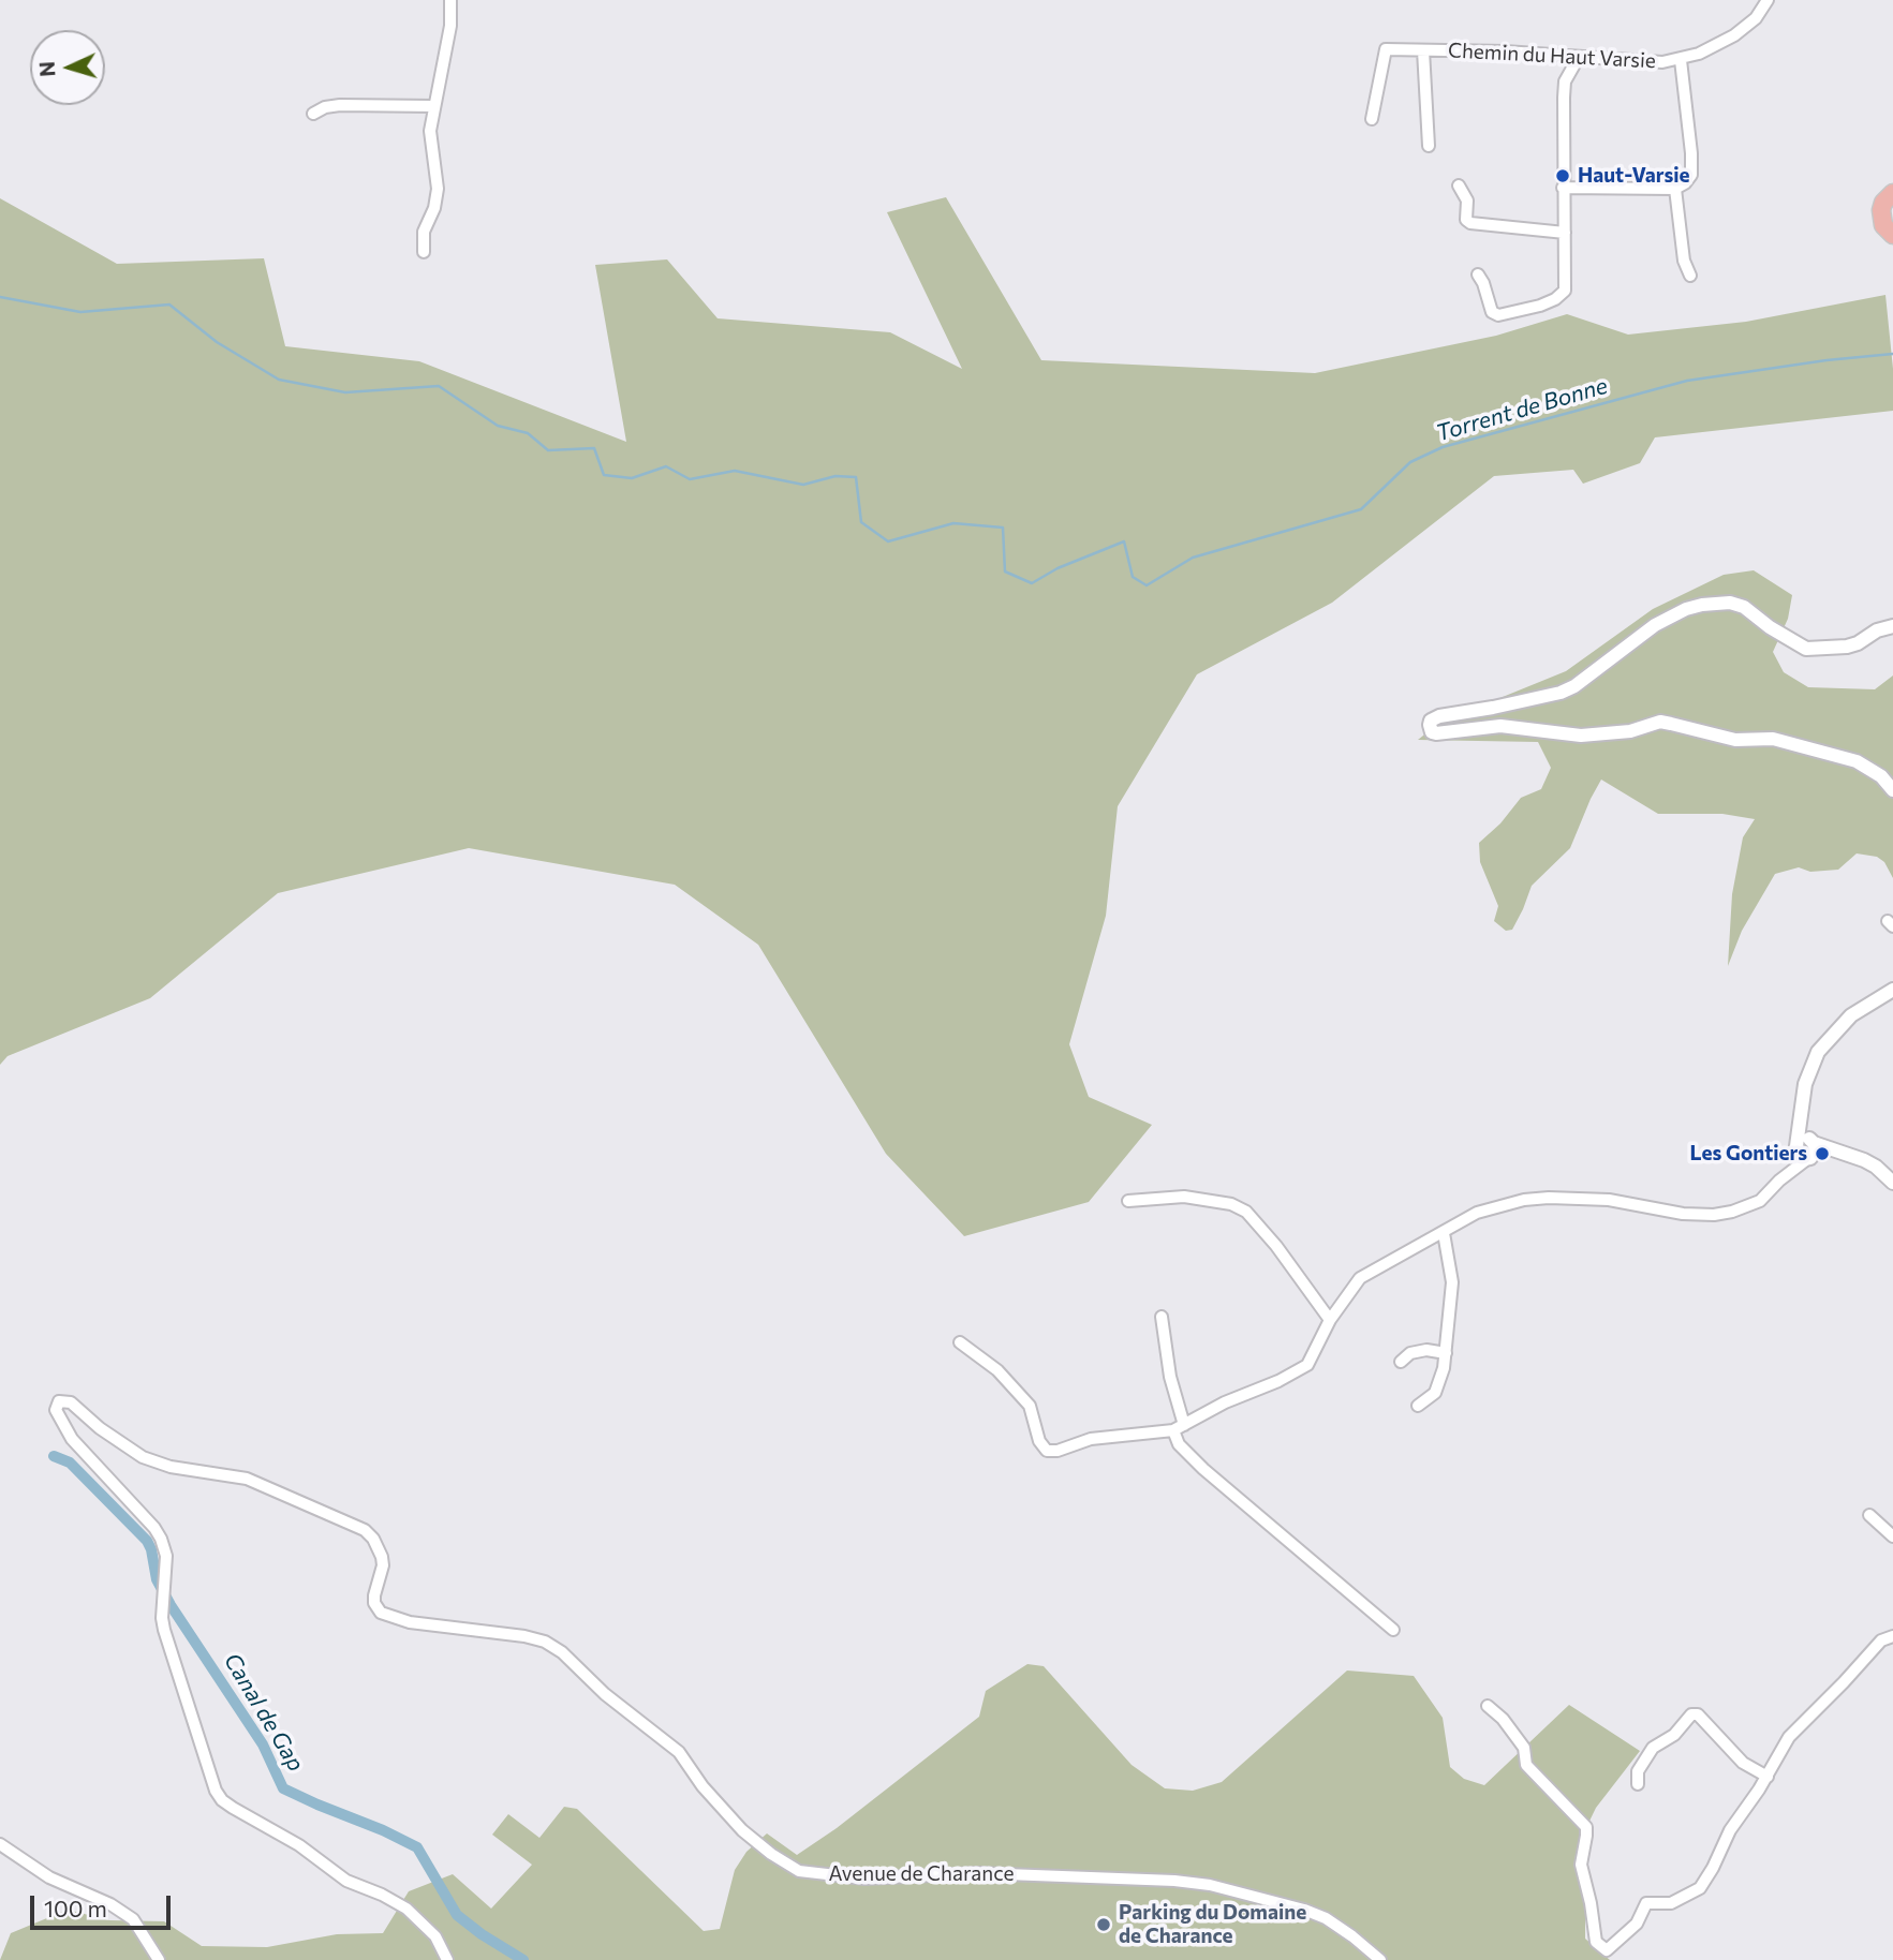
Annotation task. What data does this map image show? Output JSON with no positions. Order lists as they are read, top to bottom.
{
  "streets": {
    "street": ["Chemin du Haut Varsie", "Avenue de Charance"]
  },
  "water": ["Torrent de Bonne", "Canal de Gap"],
  "places": ["Haut-Varsie", "Les Gontiers", "Parking du Domaine de Charance"],
  "scale_bar": "100 m",
  "north": "left"
}
